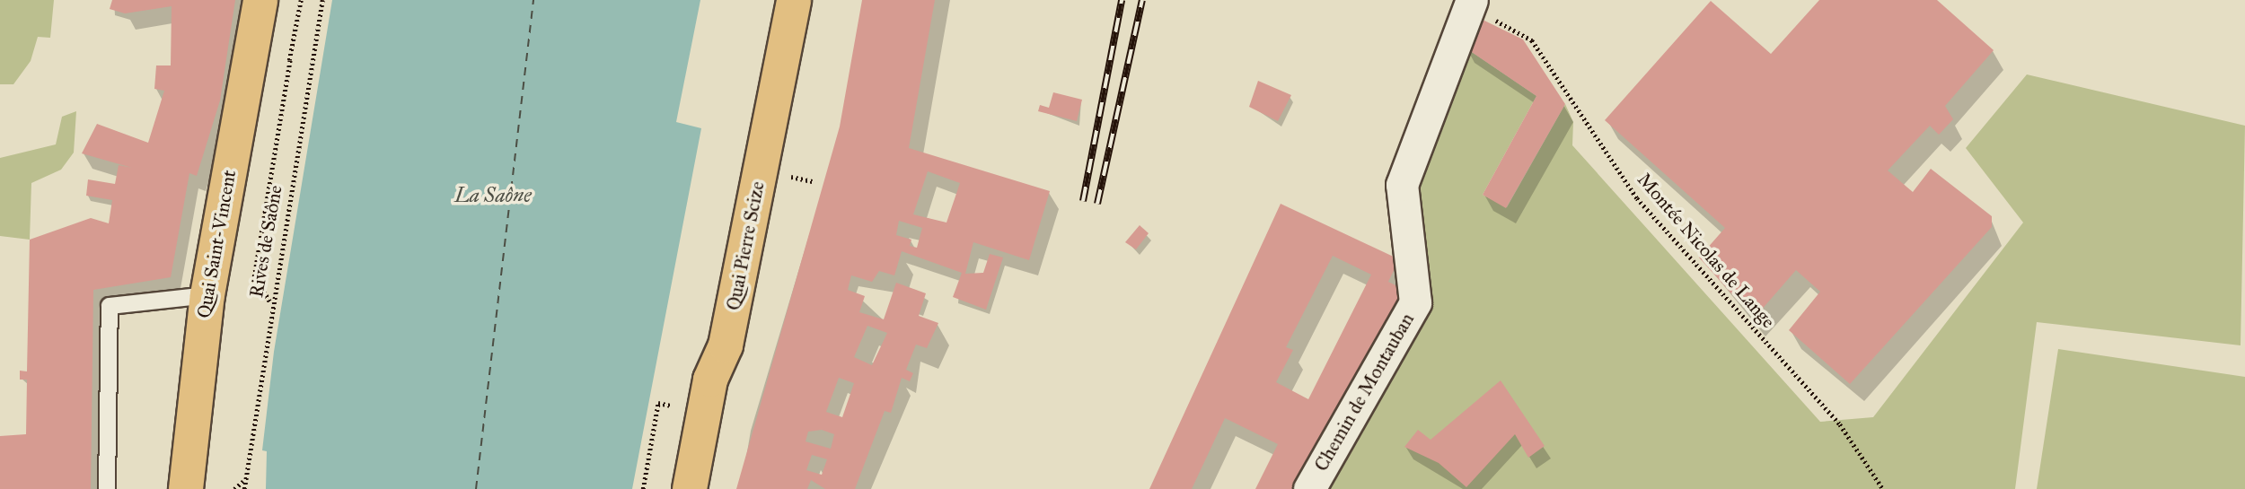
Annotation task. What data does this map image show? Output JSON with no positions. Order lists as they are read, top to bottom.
{
  "streets": {
    "main road": ["Quai Saint-Vincent", "Quai Pierre Scize"],
    "street": ["Chemin de Montauban"],
    "path": ["Rives de Saône", "Montée Nicolas de Lange"]
  },
  "crossings": [
    ["Montée Nicolas de Lange", "Chemin de Montauban"]
  ],
  "water": ["La Saône"]
}
